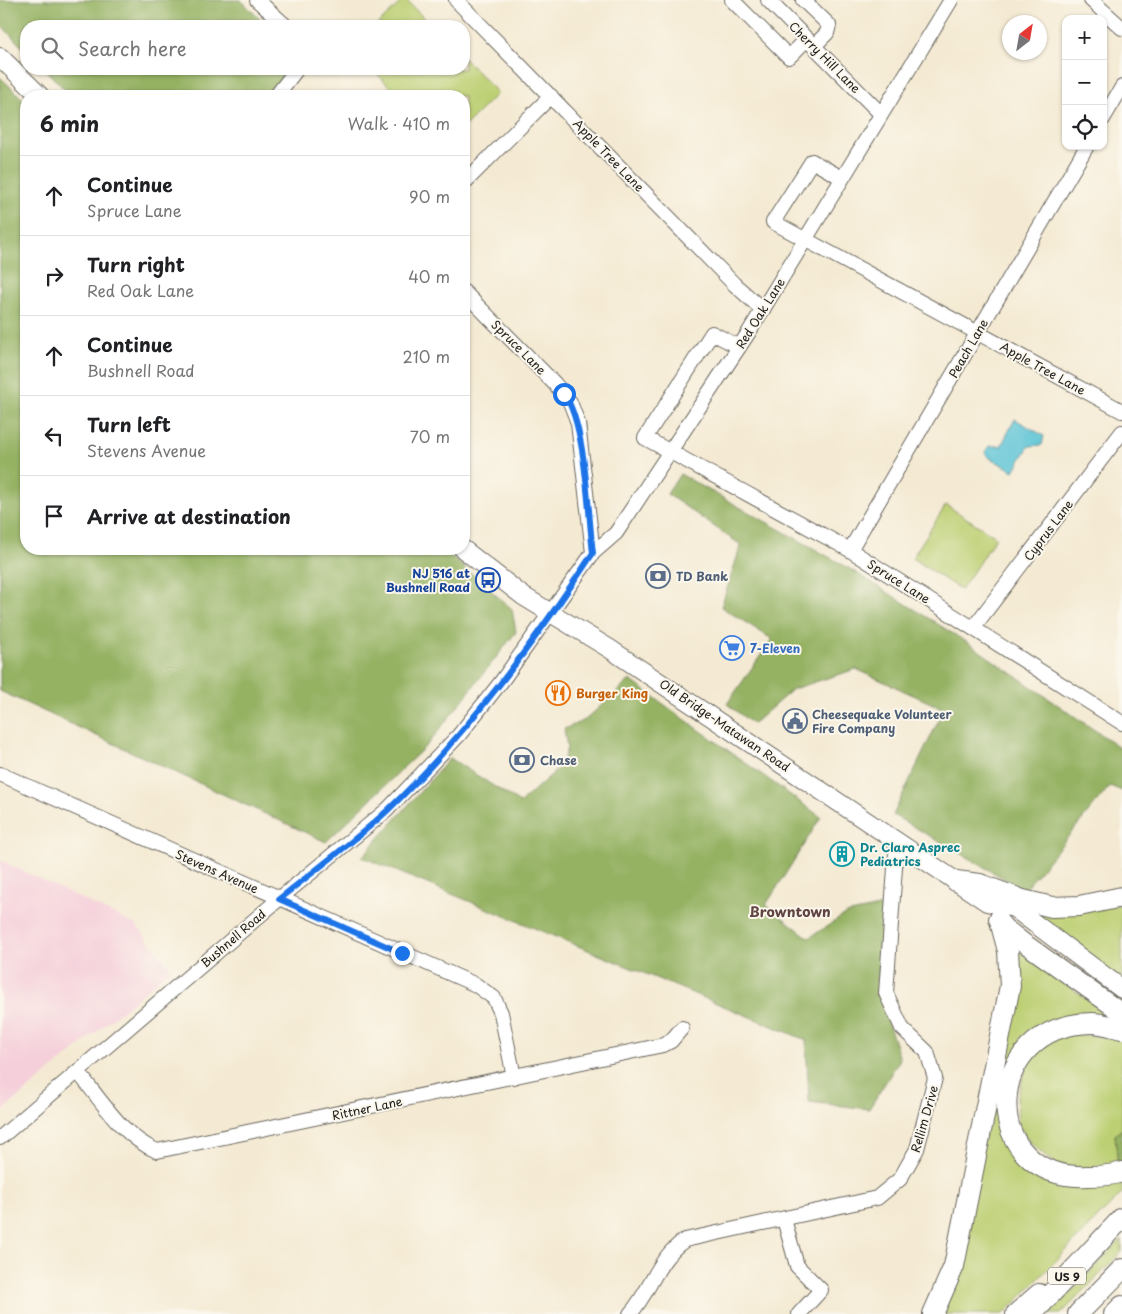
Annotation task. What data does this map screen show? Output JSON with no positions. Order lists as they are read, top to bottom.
{
  "streets": {
    "highway": ["US 9"],
    "main road": ["Old Bridge-Matawan Road"],
    "street": [
      "Cherry Hill Lane",
      "Apple Tree Lane",
      "Red Oak Lane",
      "Spruce Lane",
      "Peach Lane",
      "Cyprus Lane",
      "Stevens Avenue",
      "Bushnell Road",
      "Rittner Lane",
      "Rellim Drive"
    ]
  },
  "crossings": [
    ["Cherry Hill Lane", "Red Oak Lane"],
    ["Apple Tree Lane", "Red Oak Lane"],
    ["Apple Tree Lane", "Peach Lane"],
    ["Red Oak Lane", "Spruce Lane"],
    ["Red Oak Lane", "Old Bridge-Matawan Road"],
    ["Red Oak Lane", "Bushnell Road"],
    ["Spruce Lane", "Peach Lane"],
    ["Spruce Lane", "Cyprus Lane"],
    ["Old Bridge-Matawan Road", "Bushnell Road"],
    ["Old Bridge-Matawan Road", "Rellim Drive"],
    ["Stevens Avenue", "Bushnell Road"],
    ["Stevens Avenue", "Rittner Lane"],
    ["Bushnell Road", "Rittner Lane"]
  ],
  "districts": ["Browntown"],
  "places": {
    "bank": ["TD Bank", "Chase"],
    "bus stop": ["NJ 516 at Bushnell Road"],
    "supermarket": ["7-Eleven"],
    "restaurant": ["Burger King"],
    "public building": ["Cheesequake Volunteer Fire Company"],
    "building": ["Dr. Claro Asprec Pediatrics"]
  },
  "north": "top right",
  "page": {
    "map_buttons": ["+", "−"],
    "search": "Search here",
    "heading": ["6 min", "Walk · 410 m"],
    "list": [
      ["Continue", "Spruce Lane", "90 m"],
      ["Turn right", "Red Oak Lane", "40 m"],
      ["Continue", "Bushnell Road", "210 m"],
      ["Turn left", "Stevens Avenue", "70 m"],
      "Arrive at destination"
    ]
  }
}
